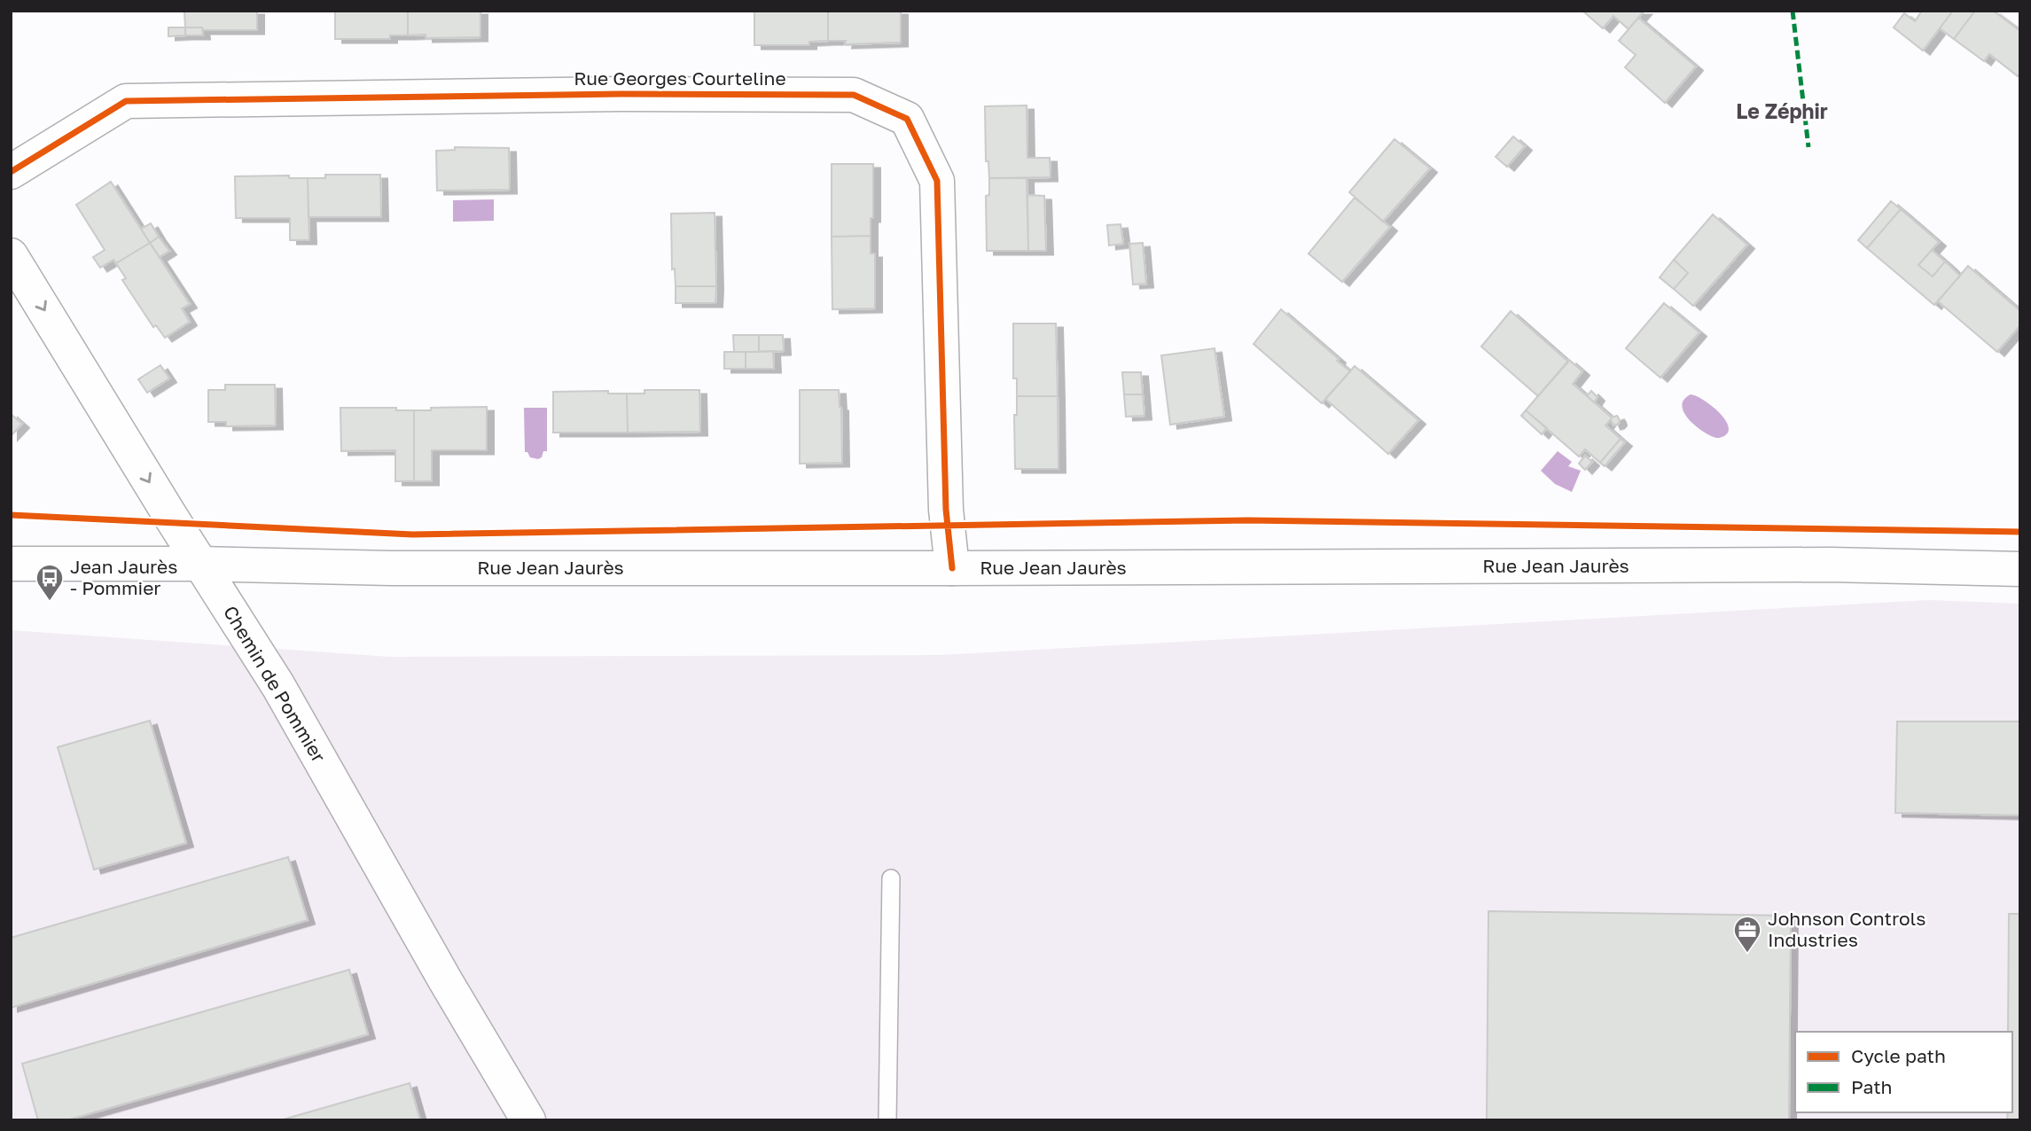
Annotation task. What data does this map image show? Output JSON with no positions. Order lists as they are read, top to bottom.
{
  "streets": {
    "street": ["Rue Georges Courteline", "Rue Jean Jaurès", "Chemin de Pommier"]
  },
  "crossings": [
    ["Rue Georges Courteline", "Rue Jean Jaurès"],
    ["Rue Jean Jaurès", "Chemin de Pommier"]
  ],
  "one_way": ["Chemin de Pommier"],
  "districts": ["Le Zéphir"],
  "places": {
    "bus stop": ["Jean Jaurès - Pommier"],
    "office": ["Johnson Controls Industries"]
  },
  "legend": ["Cycle path", "Path"]
}
